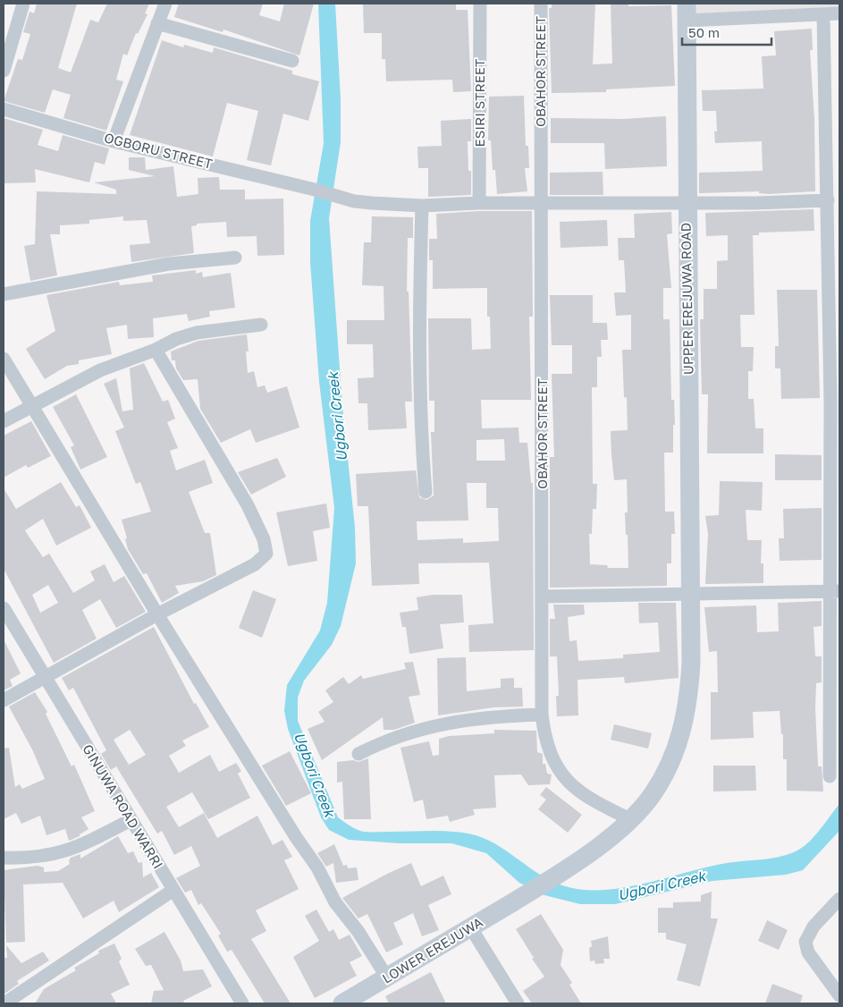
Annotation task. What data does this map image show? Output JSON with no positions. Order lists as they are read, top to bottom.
{
  "streets": {
    "street": [
      "OBAHOR STREET",
      "ESIRI STREET",
      "OGBORU STREET",
      "UPPER EREJUWA ROAD",
      "GINUWA ROAD WARRI",
      "LOWER EREJUWA"
    ]
  },
  "crossings": [
    ["OBAHOR STREET", "OGBORU STREET"],
    ["OBAHOR STREET", "UPPER EREJUWA ROAD"],
    ["OBAHOR STREET", "LOWER EREJUWA"],
    ["ESIRI STREET", "OGBORU STREET"],
    ["OGBORU STREET", "UPPER EREJUWA ROAD"],
    ["UPPER EREJUWA ROAD", "LOWER EREJUWA"]
  ],
  "water": ["Ugbori Creek"],
  "scale_bar": "50 m"
}
